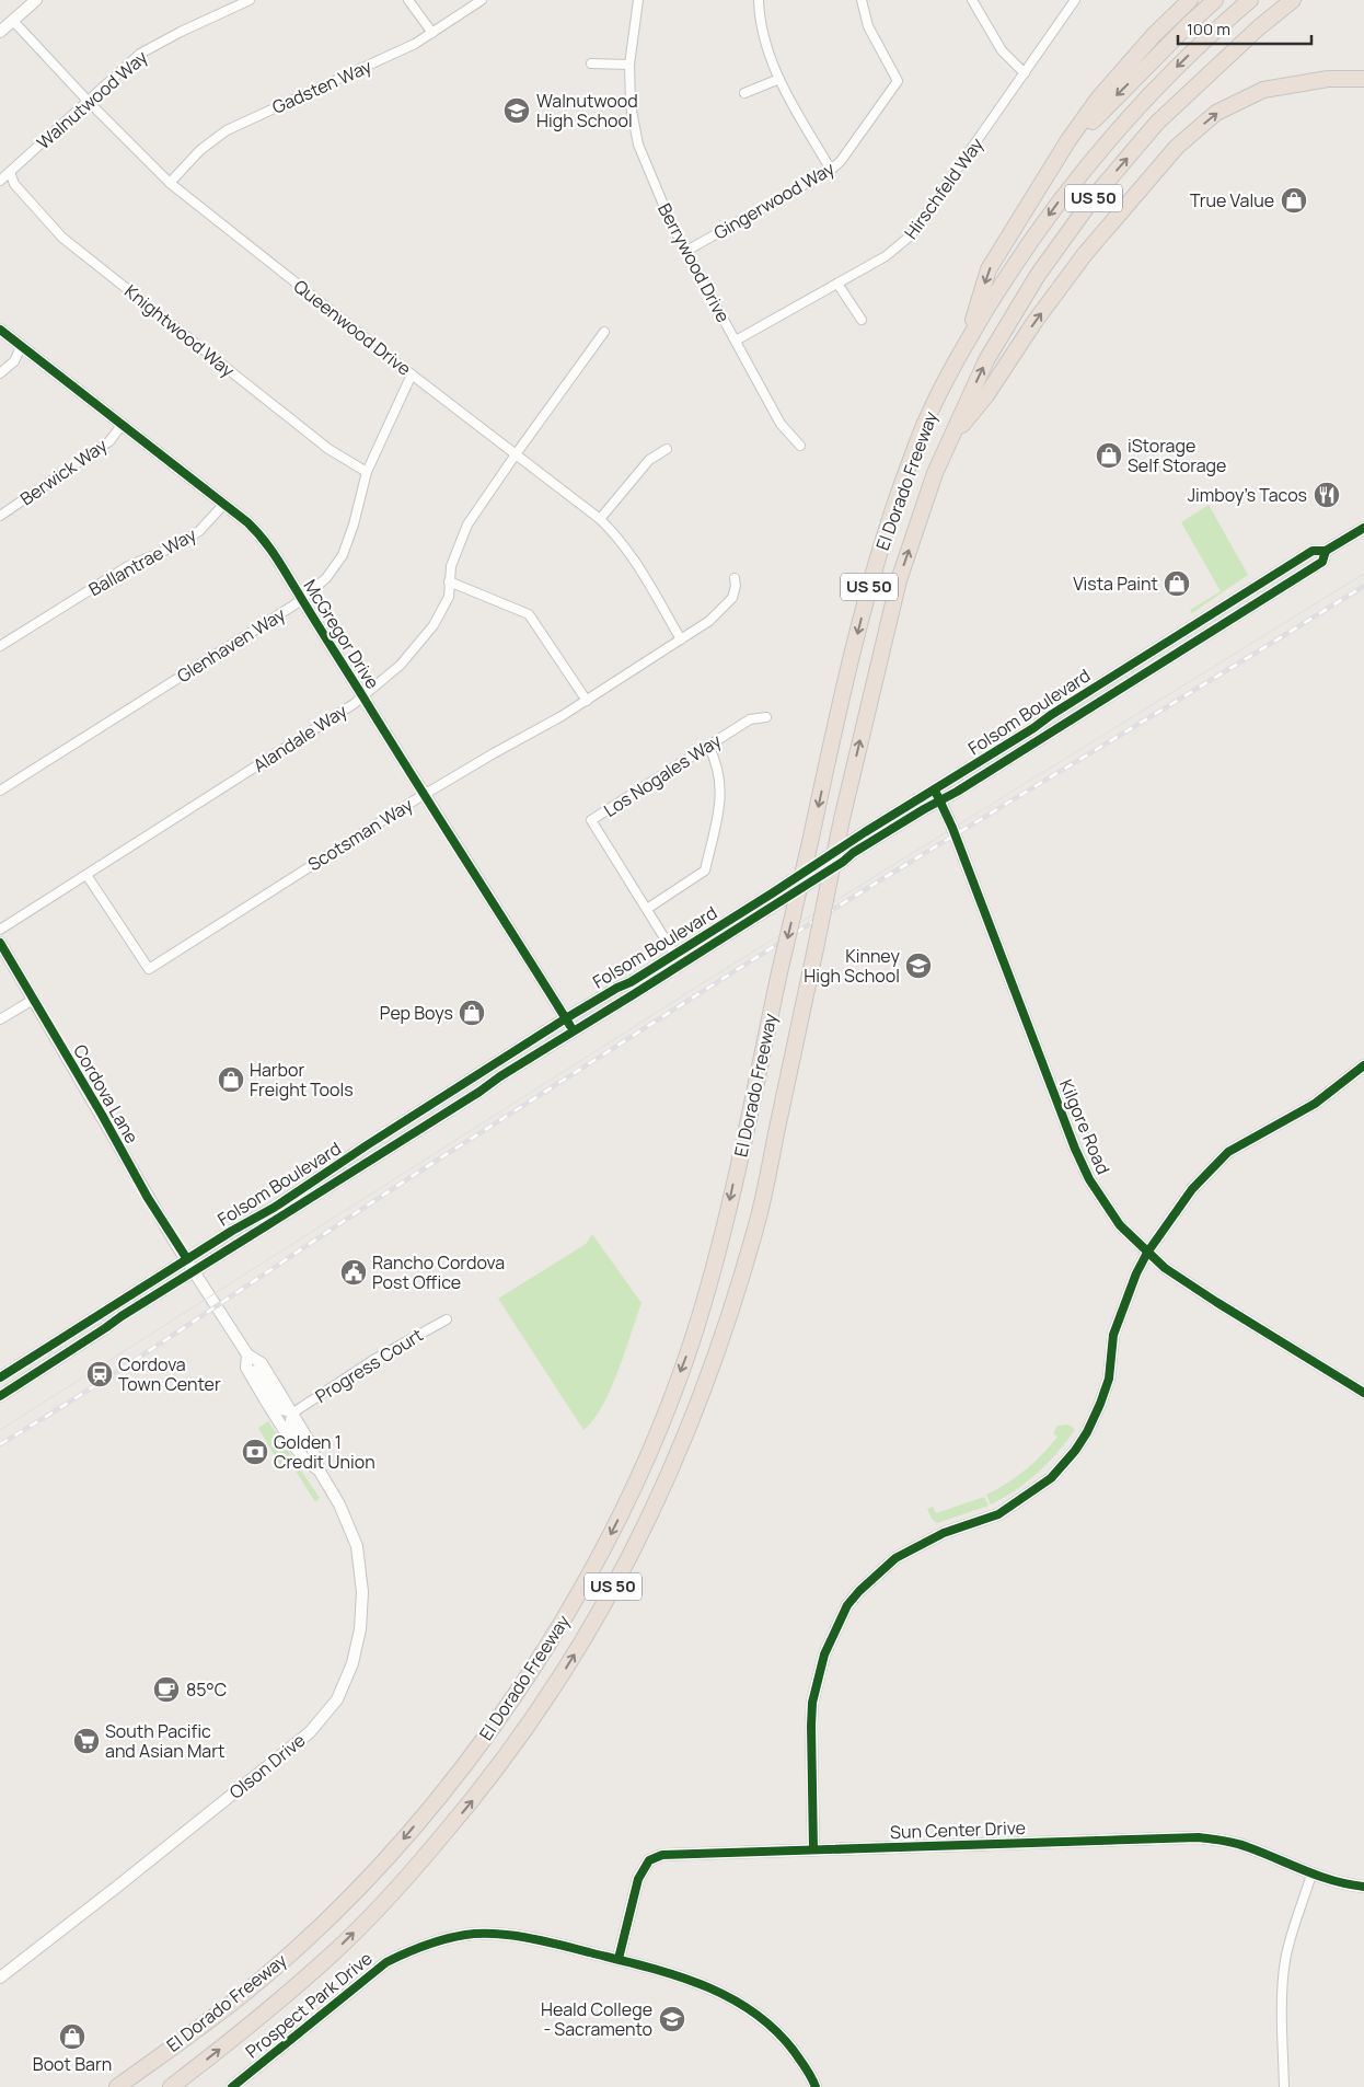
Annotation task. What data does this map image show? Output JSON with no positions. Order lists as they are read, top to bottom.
{
  "streets": {
    "highway": ["US 50", "El Dorado Freeway"],
    "street": [
      "Gadsten Way",
      "Walnutwood Way",
      "Hirschfeld Way",
      "Gingerwood Way",
      "Berrywood Drive",
      "Queenwood Drive",
      "Knightwood Way",
      "Berwick Way",
      "Ballantrae Way",
      "McGregor Drive",
      "Glenhaven Way",
      "Folsom Boulevard",
      "Alandale Way",
      "Los Nogales Way",
      "Scotsman Way",
      "Cordova Lane",
      "Kilgore Road",
      "Progress Court",
      "Olson Drive",
      "Sun Center Drive",
      "Prospect Park Drive"
    ]
  },
  "crossings": [
    ["Gadsten Way", "Queenwood Drive"],
    ["Walnutwood Way", "Queenwood Drive"],
    ["Walnutwood Way", "Knightwood Way"],
    ["Hirschfeld Way", "Berrywood Drive"],
    ["Gingerwood Way", "Berrywood Drive"],
    ["Queenwood Drive", "Glenhaven Way"],
    ["Queenwood Drive", "Alandale Way"],
    ["Queenwood Drive", "Scotsman Way"],
    ["Knightwood Way", "Glenhaven Way"],
    ["Berwick Way", "McGregor Drive"],
    ["Ballantrae Way", "McGregor Drive"],
    ["McGregor Drive", "Glenhaven Way"],
    ["McGregor Drive", "Folsom Boulevard"],
    ["McGregor Drive", "Alandale Way"],
    ["McGregor Drive", "Scotsman Way"],
    ["Folsom Boulevard", "Los Nogales Way"],
    ["Folsom Boulevard", "Cordova Lane"],
    ["Folsom Boulevard", "Kilgore Road"],
    ["Folsom Boulevard", "Olson Drive"],
    ["Alandale Way", "Scotsman Way"],
    ["Cordova Lane", "Olson Drive"],
    ["Progress Court", "Olson Drive"],
    ["Sun Center Drive", "Prospect Park Drive"]
  ],
  "places": {
    "school or university": ["Walnutwood High School", "Kinney High School", "Heald College - Sacramento"],
    "shop": [
      "True Value",
      "iStorage Self Storage",
      "Vista Paint",
      "Pep Boys",
      "Harbor Freight Tools",
      "Boot Barn"
    ],
    "restaurant": ["Jimboy's Tacos"],
    "public building": ["Rancho Cordova Post Office"],
    "station": ["Cordova Town Center"],
    "bank": ["Golden 1 Credit Union"],
    "cafe": ["85°C"],
    "supermarket": ["South Pacific and Asian Mart"]
  },
  "scale_bar": "100 m"
}
